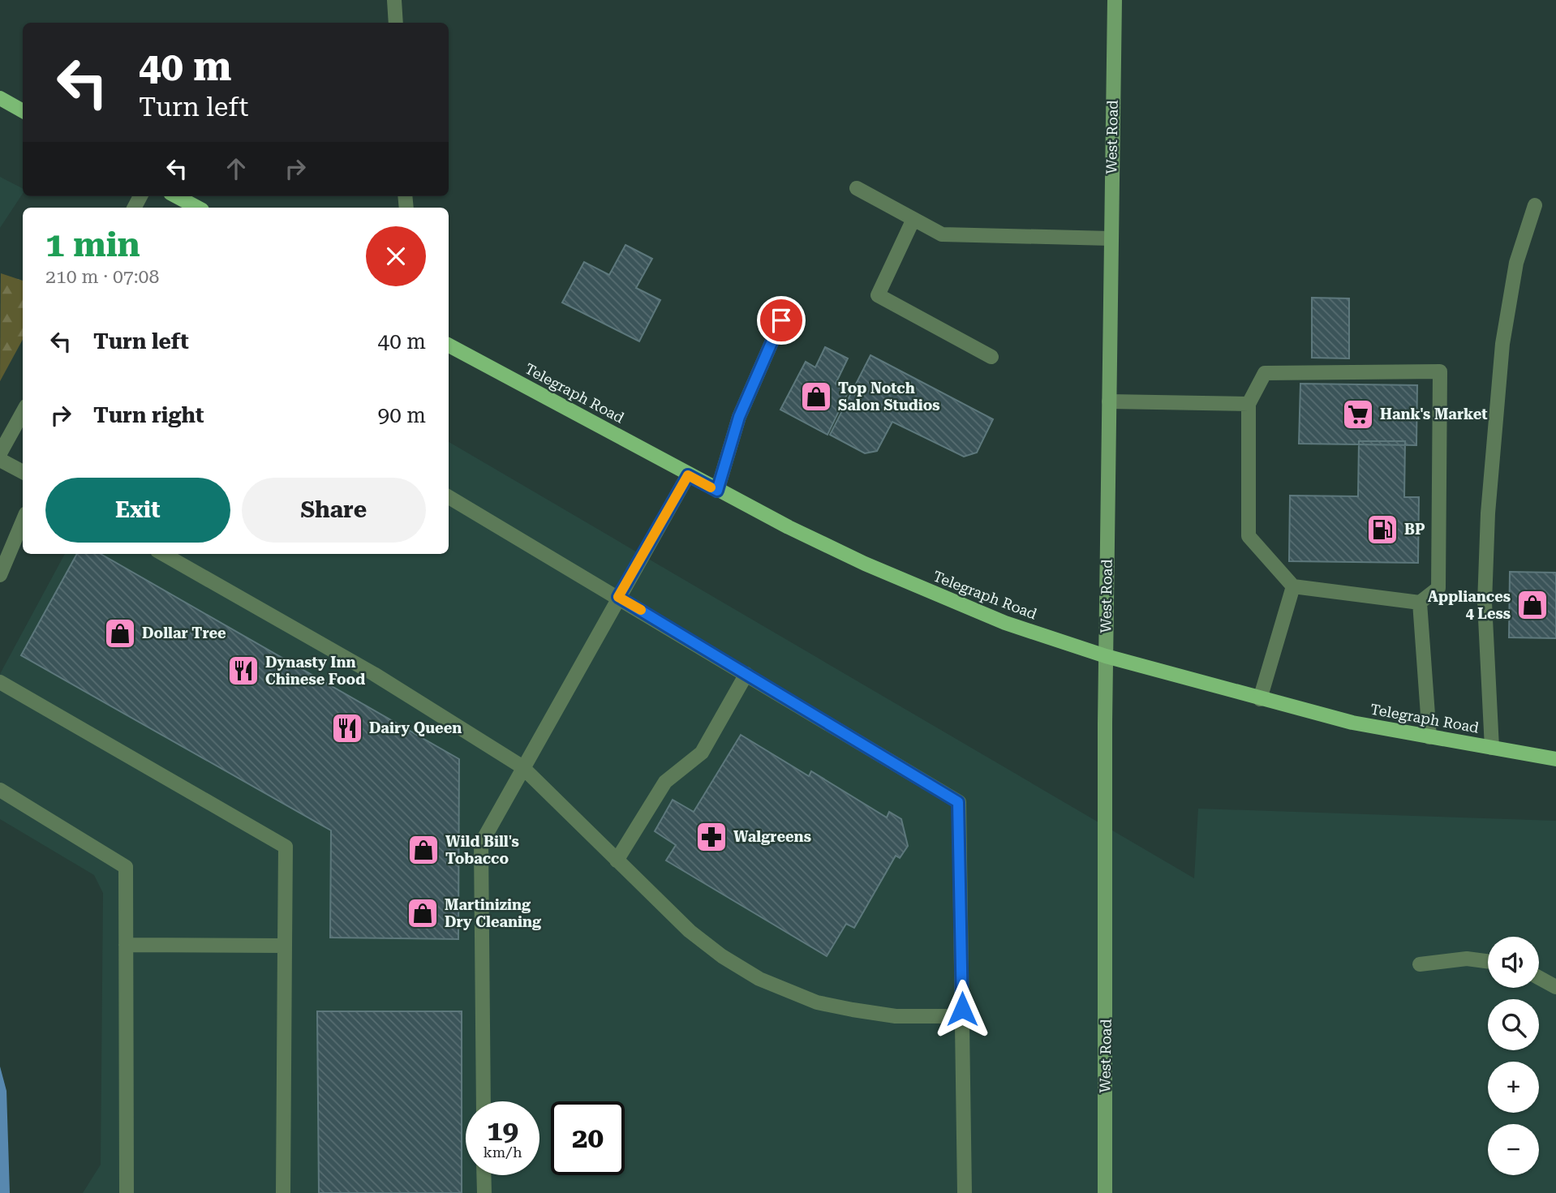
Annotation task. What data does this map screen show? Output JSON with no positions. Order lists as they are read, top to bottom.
{
  "streets": {
    "main road": ["Telegraph Road"],
    "street": ["West Road"]
  },
  "crossings": [
    ["West Road", "Telegraph Road"]
  ],
  "places": {
    "shop": [
      "Top Notch Salon Studios",
      "Appliances 4 Less",
      "Dollar Tree",
      "Wild Bill's Tobacco",
      "Martinizing Dry Cleaning"
    ],
    "supermarket": ["Hank's Market"],
    "fuel station": ["BP"],
    "restaurant": ["Dynasty Inn Chinese Food", "Dairy Queen"],
    "pharmacy": ["Walgreens"]
  },
  "page": {
    "turn": ["40 m", "Turn left"],
    "heading": ["1 min", "210 m · 07:08"],
    "list": [
      {
        "name": "Turn left",
        "value": "40 m"
      },
      {
        "name": "Turn right",
        "value": "90 m"
      }
    ],
    "buttons": ["Exit", "Share"],
    "map_buttons": ["+", "−"],
    "speed": "19 km/h",
    "limit": "20"
  }
}
